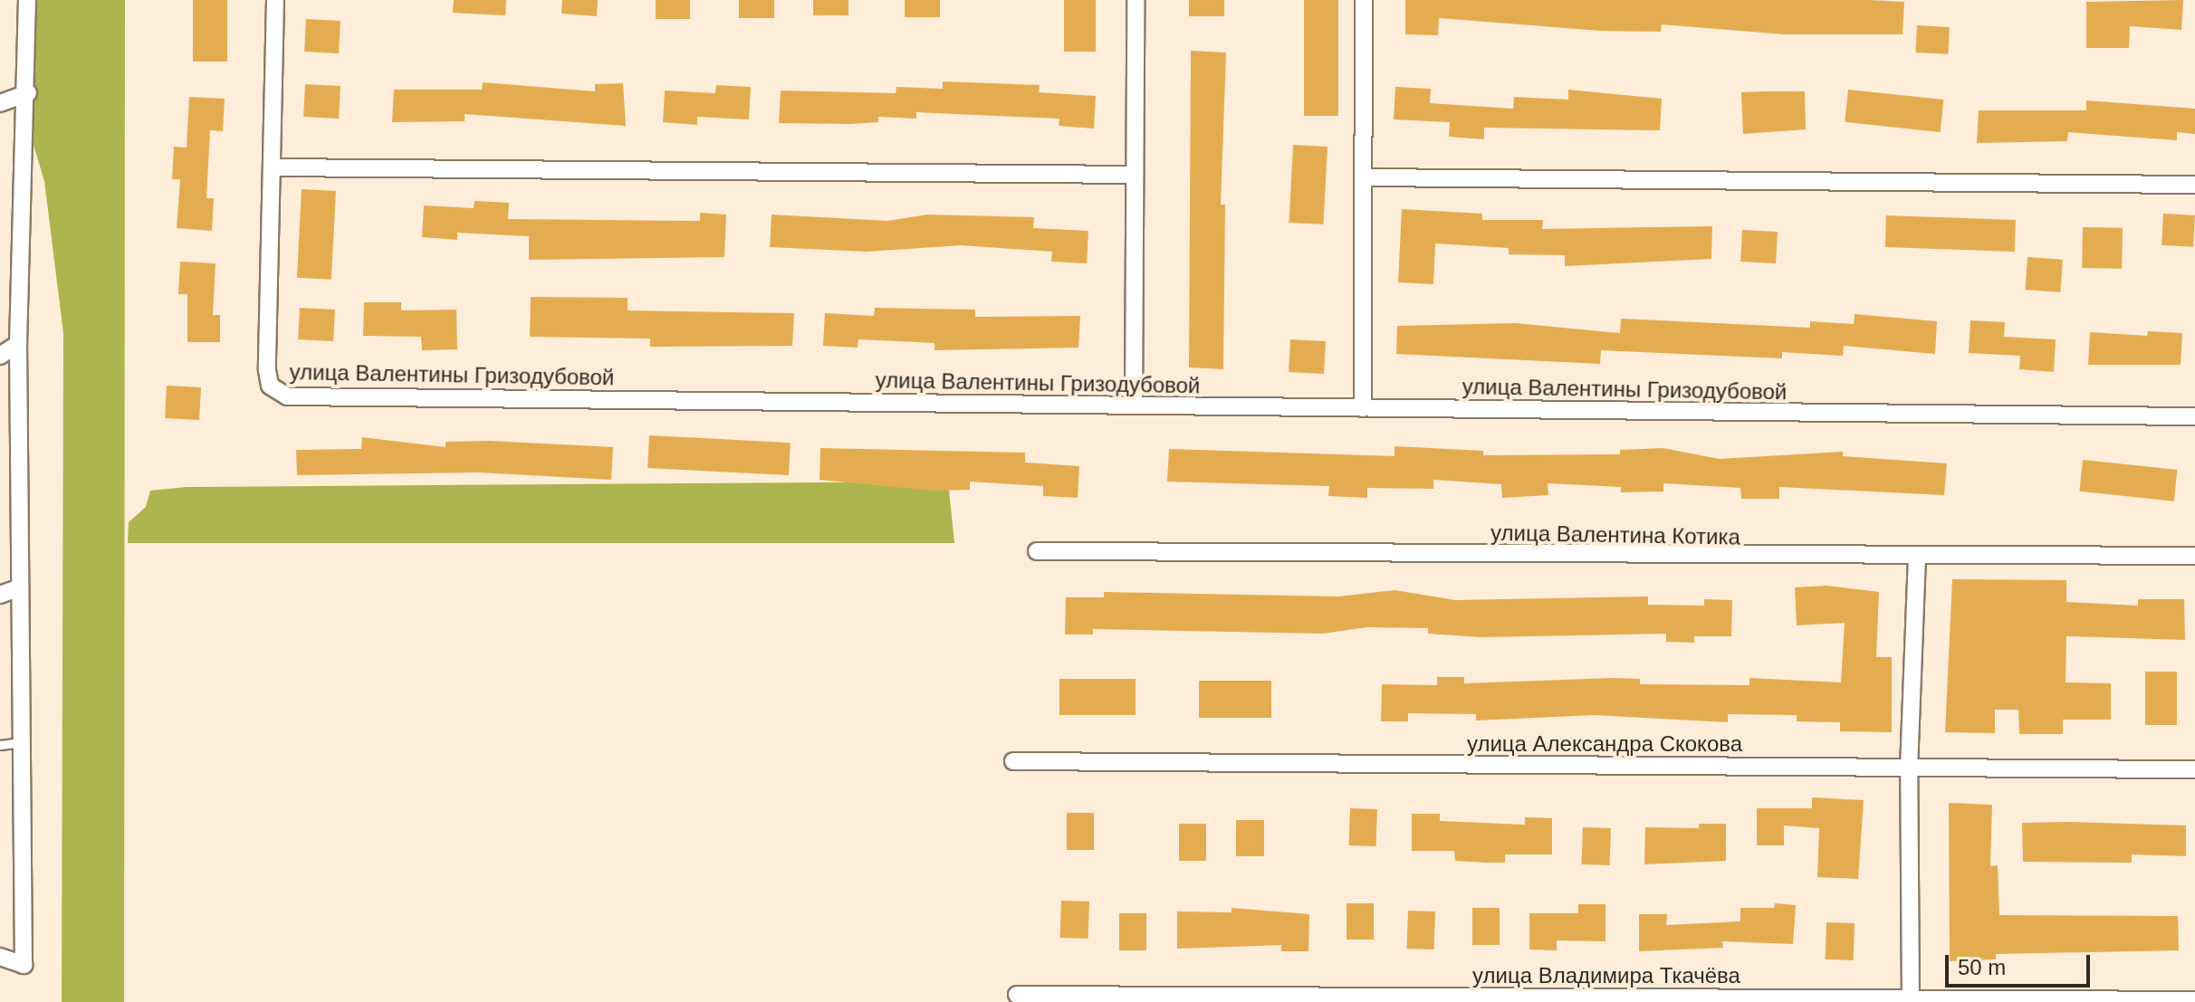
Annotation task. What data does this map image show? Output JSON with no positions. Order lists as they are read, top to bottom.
{
  "streets": {
    "street": [
      "улица Валентины Гризодубовой",
      "улица Валентина Котика",
      "улица Александра Скокова",
      "улица Владимира Ткачёва"
    ]
  },
  "scale_bar": "50 m"
}
